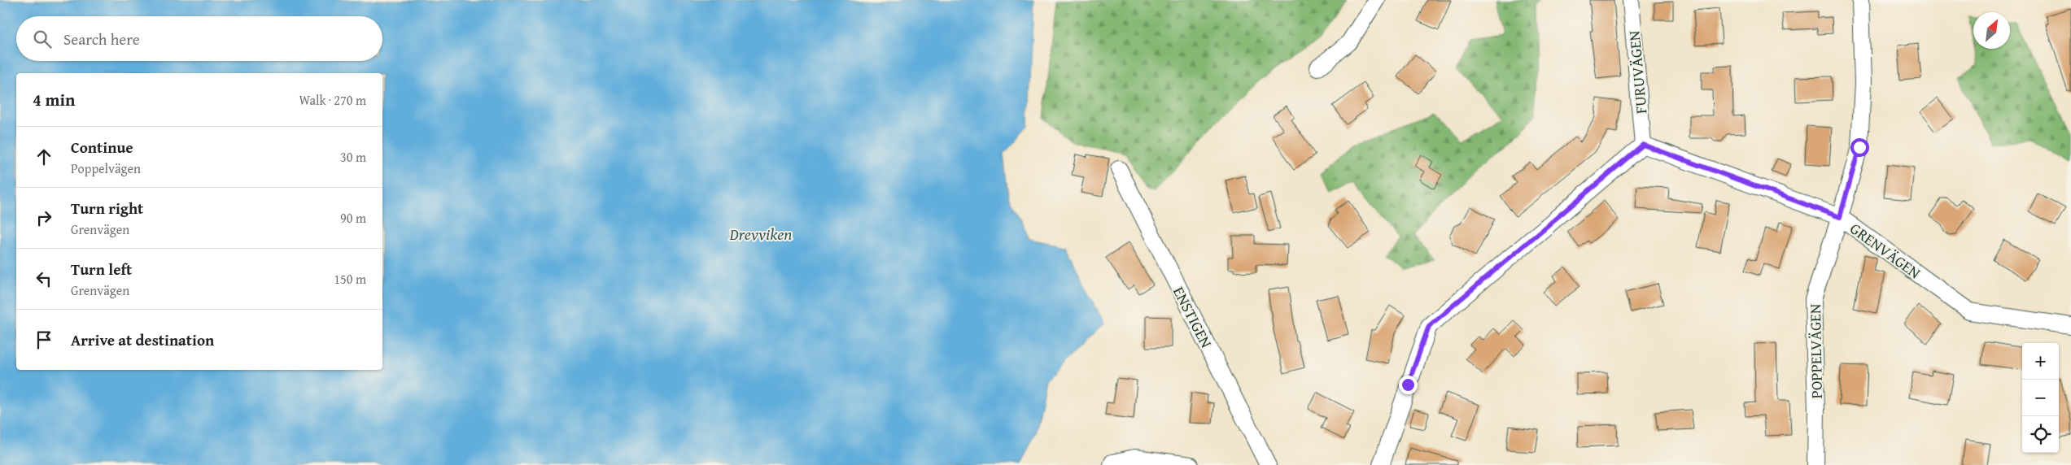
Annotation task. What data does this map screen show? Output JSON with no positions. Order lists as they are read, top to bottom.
{
  "streets": {
    "street": [
      "FURUVÄGEN",
      "GRENVÄGEN",
      "ENSTIGEN",
      "POPPELVÄGEN"
    ]
  },
  "crossings": [
    ["FURUVÄGEN", "GRENVÄGEN"],
    ["GRENVÄGEN", "POPPELVÄGEN"]
  ],
  "water": ["Drevviken"],
  "north": "top right",
  "page": {
    "search": "Search here",
    "heading": ["4 min", "Walk · 270 m"],
    "list": [
      ["Continue", "Poppelvägen", "30 m"],
      ["Turn right", "Grenvägen", "90 m"],
      ["Turn left", "Grenvägen", "150 m"],
      "Arrive at destination"
    ],
    "map_buttons": ["+", "−"]
  }
}
